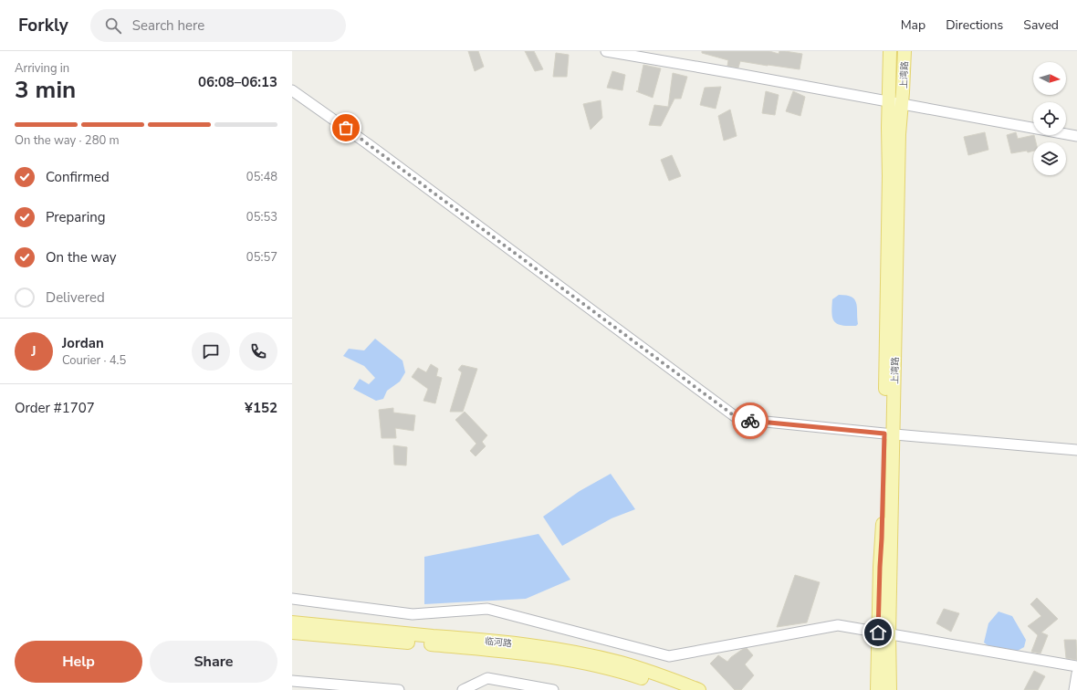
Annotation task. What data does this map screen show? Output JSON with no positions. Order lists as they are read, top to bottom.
{
  "streets": {
    "main road": ["上湾路", "临河路"]
  },
  "north": "right",
  "page": {
    "header": "Forkly",
    "search": "Search here",
    "nav": ["Map", "Directions", "Saved"],
    "heading": ["3 min", "Arriving in", "06:08–06:13"],
    "panel": [
      "Jordan",
      "Courier · 4.5",
      "Order #1707",
      "¥152"
    ],
    "bar": "On the way · 280 m",
    "list": [
      ["Confirmed", "05:48"],
      ["Preparing", "05:53"],
      ["On the way", "05:57"],
      "Delivered"
    ],
    "round": "J",
    "buttons": ["Help", "Share"]
  }
}
